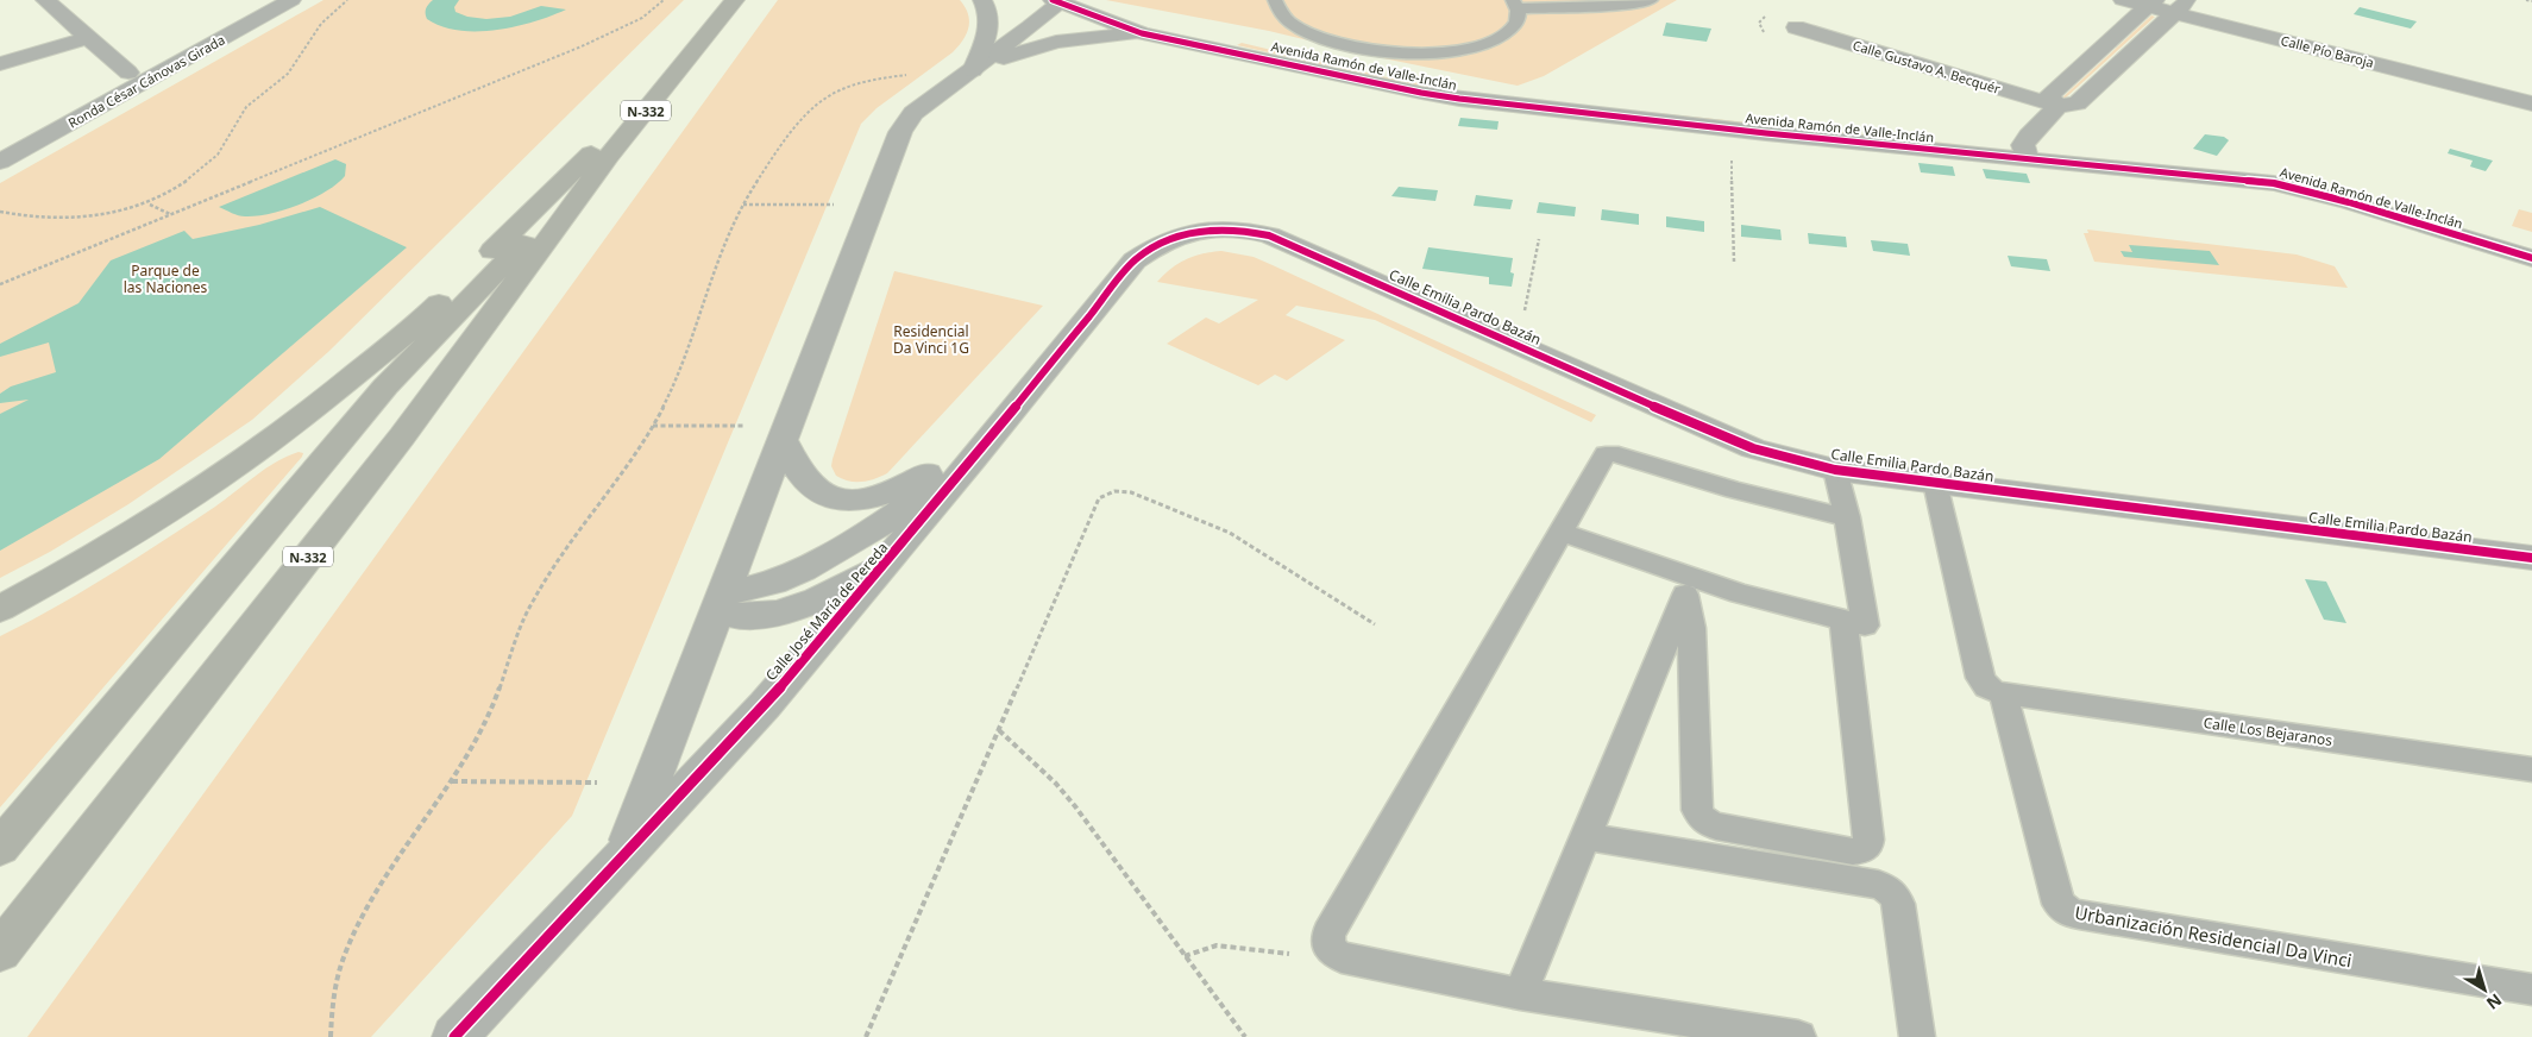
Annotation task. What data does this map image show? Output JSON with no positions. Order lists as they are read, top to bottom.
{
  "streets": {
    "highway": ["N-332"],
    "street": [
      "Calle Pío Baroja",
      "Avenida Ramón de Valle-Inclán",
      "Calle Gustavo A. Becquér",
      "Ronda César Cánovas Girada",
      "Calle Emilia Pardo Bazán",
      "Calle José María de Pereda"
    ],
    "lane": ["Calle Los Bejaranos", "Urbanización Residencial Da Vinci"]
  },
  "crossings": [
    ["Avenida Ramón de Valle-Inclán", "Calle José María de Pereda"],
    ["Calle Emilia Pardo Bazán", "Calle José María de Pereda"],
    ["Calle Los Bejaranos", "Urbanización Residencial Da Vinci"]
  ],
  "parks": ["Parque de las Naciones", "Residencial Da Vinci 1G"],
  "north": "bottom right"
}
